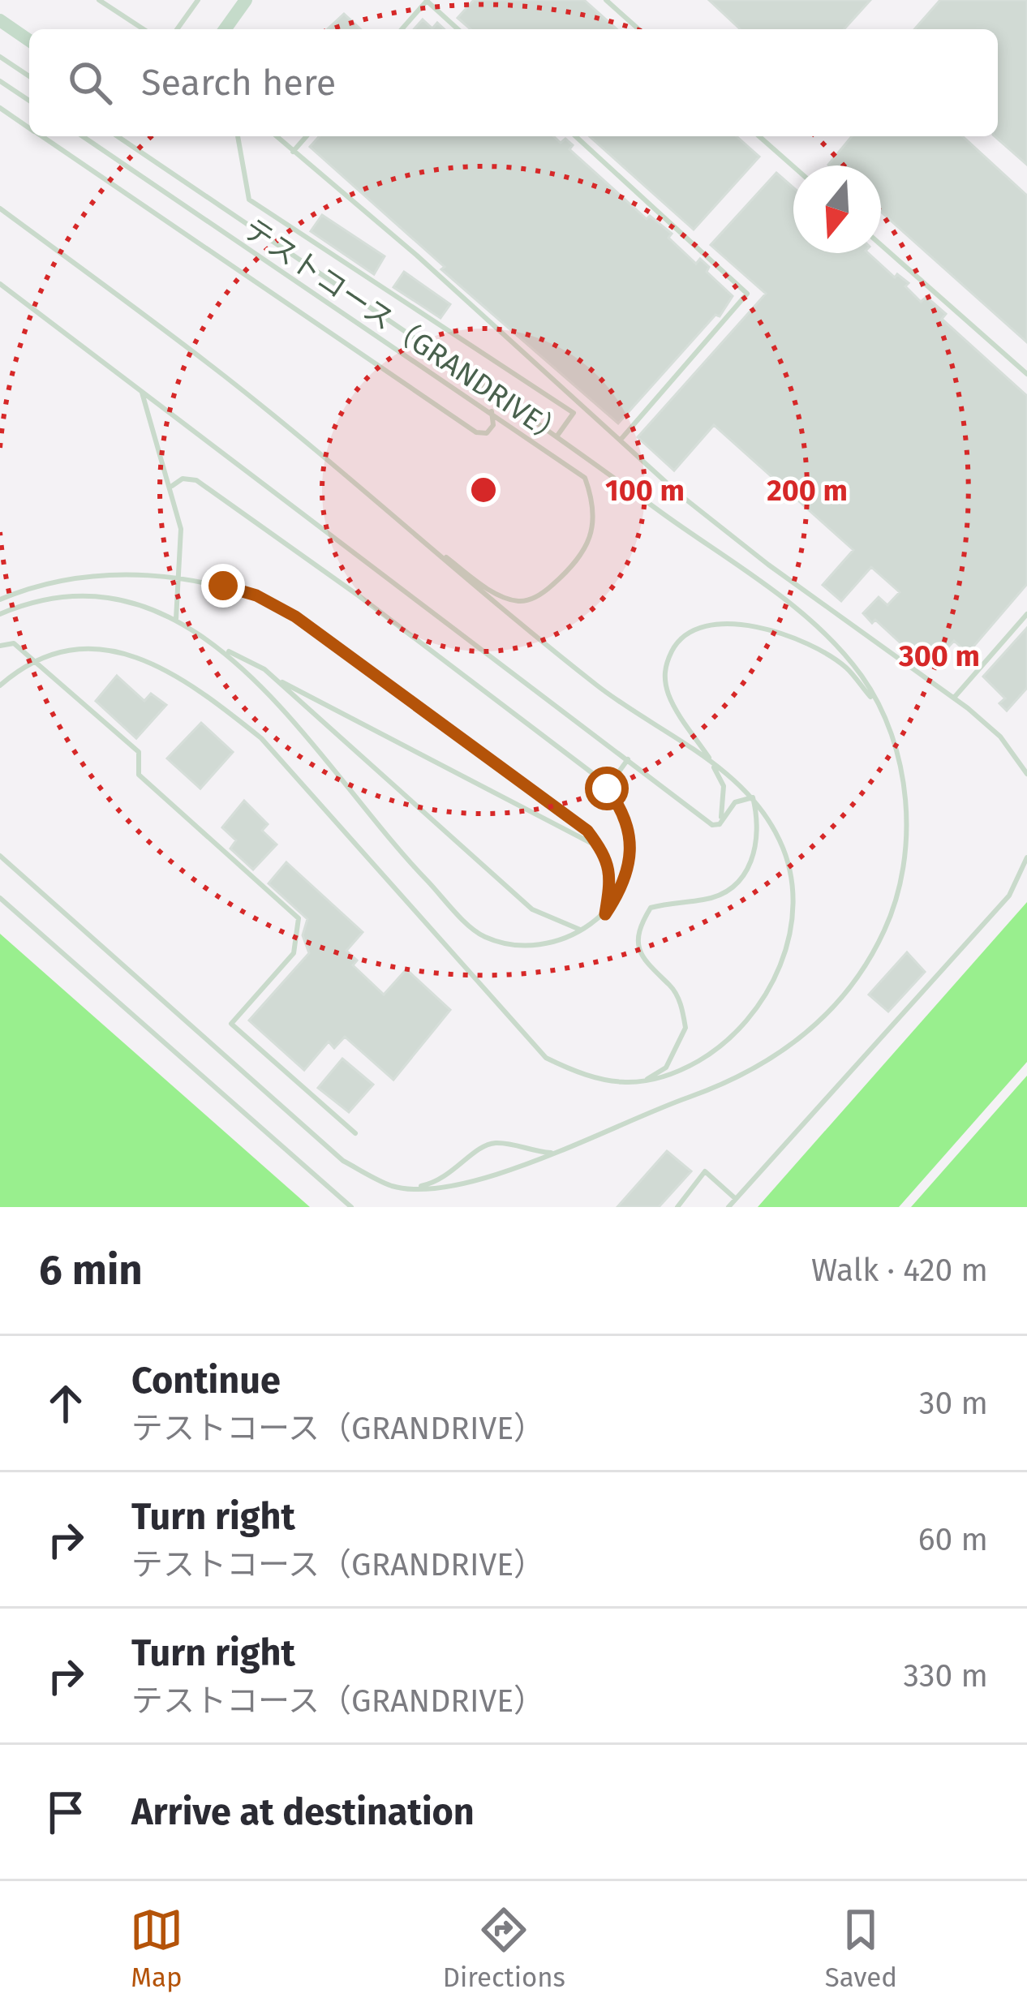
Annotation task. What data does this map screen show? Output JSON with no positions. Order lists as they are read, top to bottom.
{
  "streets": {
    "lane": ["テストコース（GRANDRIVE）"]
  },
  "north": "bottom",
  "page": {
    "search": "Search here",
    "heading": ["6 min", "Walk · 420 m"],
    "list": [
      ["Continue", "テストコース（GRANDRIVE）", "30 m"],
      ["Turn right", "テストコース（GRANDRIVE）", "60 m"],
      ["Turn right", "テストコース（GRANDRIVE）", "330 m"],
      "Arrive at destination"
    ],
    "nav": ["Map", "Directions", "Saved"]
  },
  "rings": ["100 m", "200 m", "300 m"]
}
